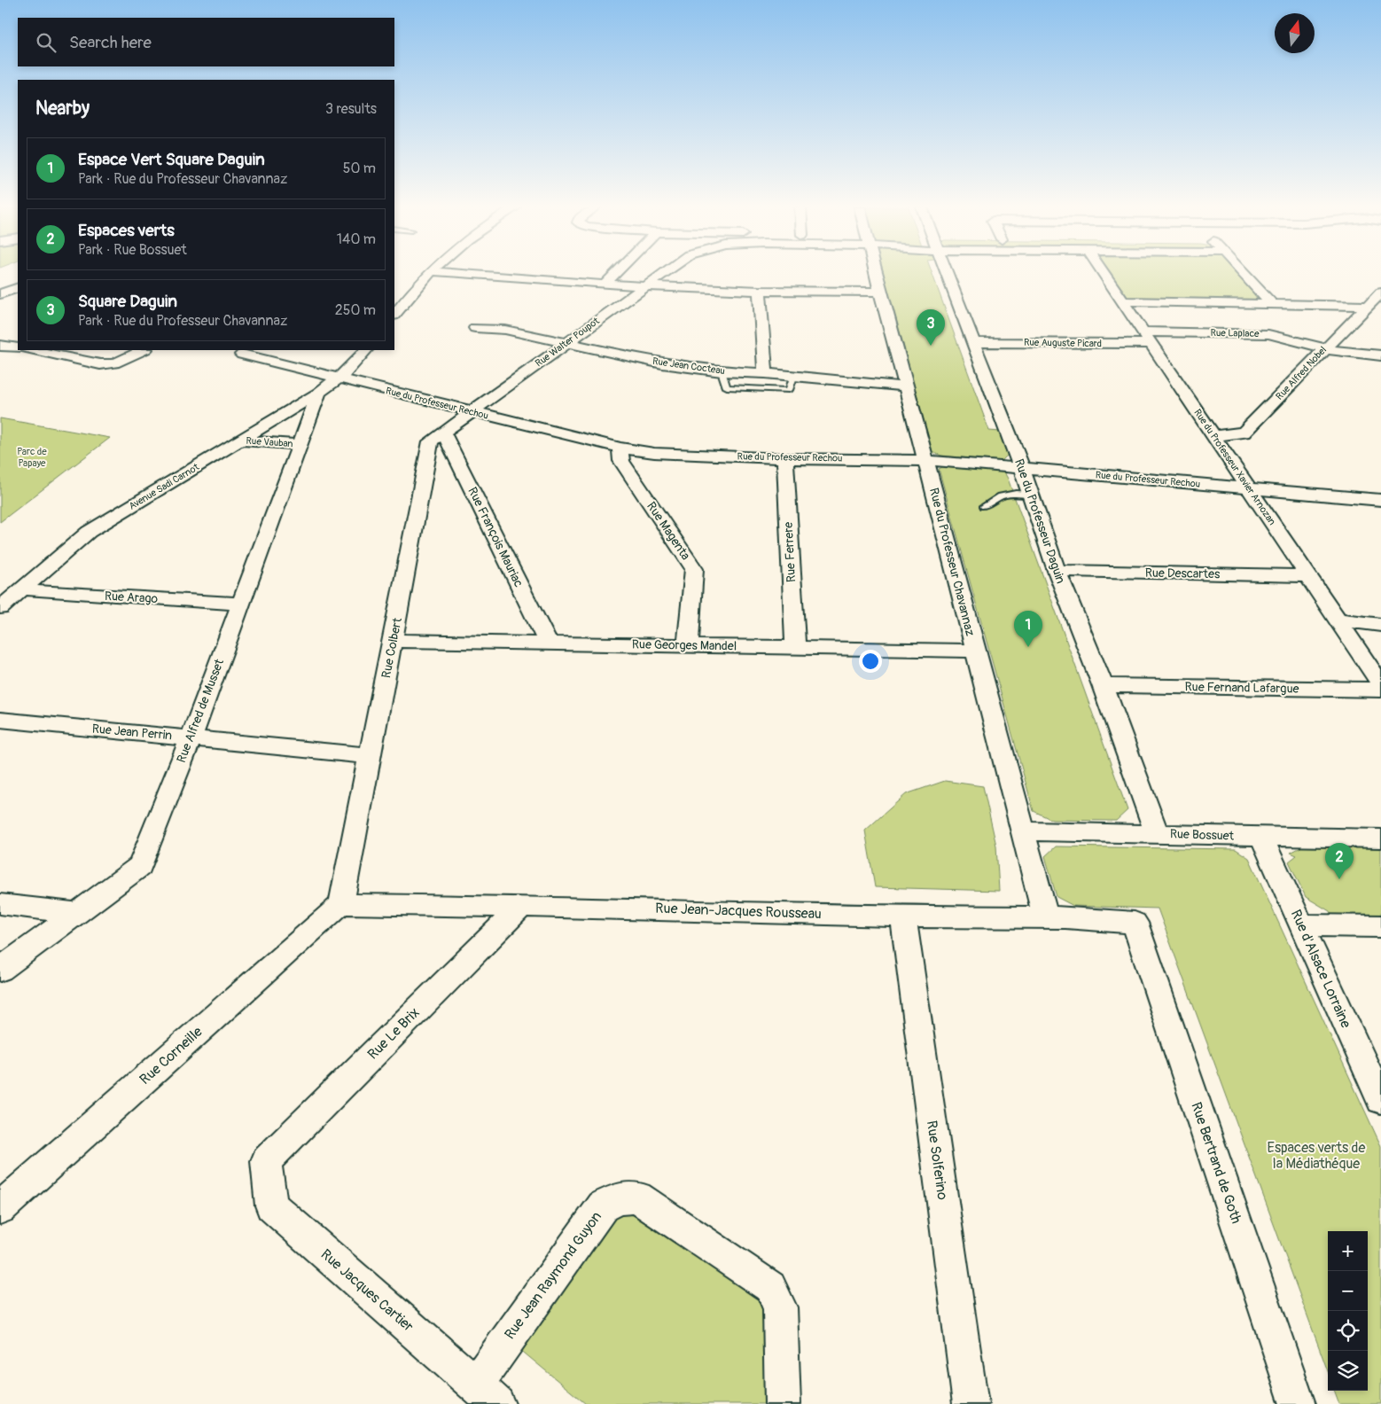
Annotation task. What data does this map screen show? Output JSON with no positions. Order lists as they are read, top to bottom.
{
  "streets": {
    "street": [
      "Rue Laplace",
      "Rue Walter Poupot",
      "Rue Auguste Picard",
      "Rue Jean Cocteau",
      "Rue Alfred Nobel",
      "Rue du Professeur Rechou",
      "Rue Vauban",
      "Rue du Professeur Xavier Arnozan",
      "Avenue Sadi Carnot",
      "Rue du Professeur Daguin",
      "Rue Magenta",
      "Rue François Mauriac",
      "Rue Ferrere",
      "Rue du Professeur Chavannaz",
      "Rue Descartes",
      "Rue Arago",
      "Rue Georges Mandel",
      "Rue Colbert",
      "Rue Fernand Lafargue",
      "Rue Alfred de Musset",
      "Rue Jean Perrin",
      "Rue Bossuet",
      "Rue Jean-Jacques Rousseau",
      "Rue d'Alsace Lorraine",
      "Rue Le Brix",
      "Rue Corneille",
      "Rue Solferino",
      "Rue Bertrand de Goth",
      "Rue Jean Raymond Guyon",
      "Rue Jacques Cartier"
    ]
  },
  "crossings": [
    ["Rue Laplace", "Rue Auguste Picard"],
    ["Rue Laplace", "Rue Alfred Nobel"],
    ["Rue Laplace", "Rue du Professeur Xavier Arnozan"],
    ["Rue Walter Poupot", "Rue Jean Cocteau"],
    ["Rue Walter Poupot", "Rue du Professeur Rechou"],
    ["Rue Walter Poupot", "Rue Colbert"],
    ["Rue Auguste Picard", "Rue du Professeur Xavier Arnozan"],
    ["Rue Auguste Picard", "Rue du Professeur Daguin"],
    ["Rue Jean Cocteau", "Rue du Professeur Chavannaz"],
    ["Rue Alfred Nobel", "Rue du Professeur Xavier Arnozan"],
    ["Rue du Professeur Rechou", "Rue du Professeur Xavier Arnozan"],
    ["Rue du Professeur Rechou", "Avenue Sadi Carnot"],
    ["Rue du Professeur Rechou", "Rue du Professeur Daguin"],
    ["Rue du Professeur Rechou", "Rue Magenta"],
    ["Rue du Professeur Rechou", "Rue Ferrere"],
    ["Rue du Professeur Rechou", "Rue du Professeur Chavannaz"],
    ["Rue du Professeur Rechou", "Rue Colbert"],
    ["Rue Vauban", "Avenue Sadi Carnot"],
    ["Rue Vauban", "Rue Alfred de Musset"],
    ["Rue du Professeur Xavier Arnozan", "Rue Descartes"],
    ["Avenue Sadi Carnot", "Rue Arago"],
    ["Avenue Sadi Carnot", "Rue Alfred de Musset"],
    ["Rue du Professeur Daguin", "Rue Descartes"],
    ["Rue du Professeur Daguin", "Rue Fernand Lafargue"],
    ["Rue du Professeur Daguin", "Rue Bossuet"],
    ["Rue Magenta", "Rue Georges Mandel"],
    ["Rue François Mauriac", "Rue Georges Mandel"],
    ["Rue François Mauriac", "Rue Colbert"],
    ["Rue Ferrere", "Rue Georges Mandel"],
    ["Rue du Professeur Chavannaz", "Rue Georges Mandel"],
    ["Rue du Professeur Chavannaz", "Rue Bossuet"],
    ["Rue du Professeur Chavannaz", "Rue Jean-Jacques Rousseau"],
    ["Rue Arago", "Rue Alfred de Musset"],
    ["Rue Georges Mandel", "Rue Colbert"],
    ["Rue Colbert", "Rue Jean Perrin"],
    ["Rue Colbert", "Rue Jean-Jacques Rousseau"],
    ["Rue Colbert", "Rue Corneille"],
    ["Rue Alfred de Musset", "Rue Jean Perrin"],
    ["Rue Bossuet", "Rue d'Alsace Lorraine"],
    ["Rue Jean-Jacques Rousseau", "Rue Le Brix"],
    ["Rue Jean-Jacques Rousseau", "Rue Corneille"],
    ["Rue Jean-Jacques Rousseau", "Rue Solferino"],
    ["Rue Jean-Jacques Rousseau", "Rue Bertrand de Goth"],
    ["Rue Le Brix", "Rue Jacques Cartier"],
    ["Rue Jean Raymond Guyon", "Rue Jacques Cartier"]
  ],
  "parks": ["Parc de Papaye", "Espaces verts de la Médiathéque"],
  "north": "top",
  "page": {
    "search": "Search here",
    "heading": ["Nearby", "3 results"],
    "list": [
      {
        "mark": "1",
        "name": "Espace Vert Square Daguin",
        "note": "Park · Rue du Professeur Chavannaz",
        "value": "50 m"
      },
      {
        "mark": "2",
        "name": "Espaces verts",
        "note": "Park · Rue Bossuet",
        "value": "140 m"
      },
      {
        "mark": "3",
        "name": "Square Daguin",
        "note": "Park · Rue du Professeur Chavannaz",
        "value": "250 m"
      }
    ],
    "pins": ["3", "1", "2"],
    "map_buttons": ["+", "−"]
  }
}
